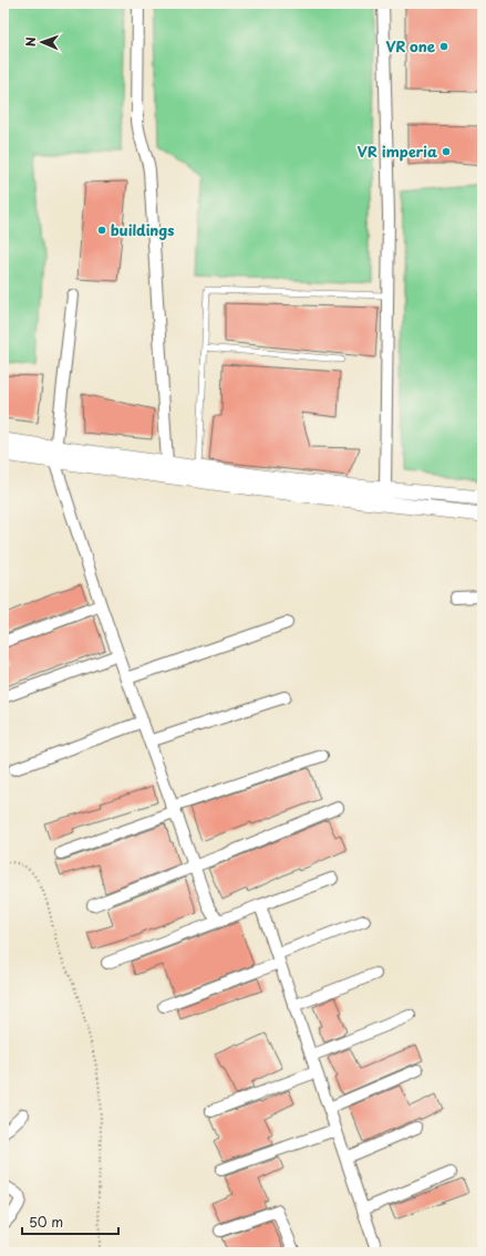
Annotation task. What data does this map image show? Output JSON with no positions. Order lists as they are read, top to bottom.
{
  "places": ["VR one", "VR imperia", "buildings"],
  "scale_bar": "50 m",
  "north": "left"
}
